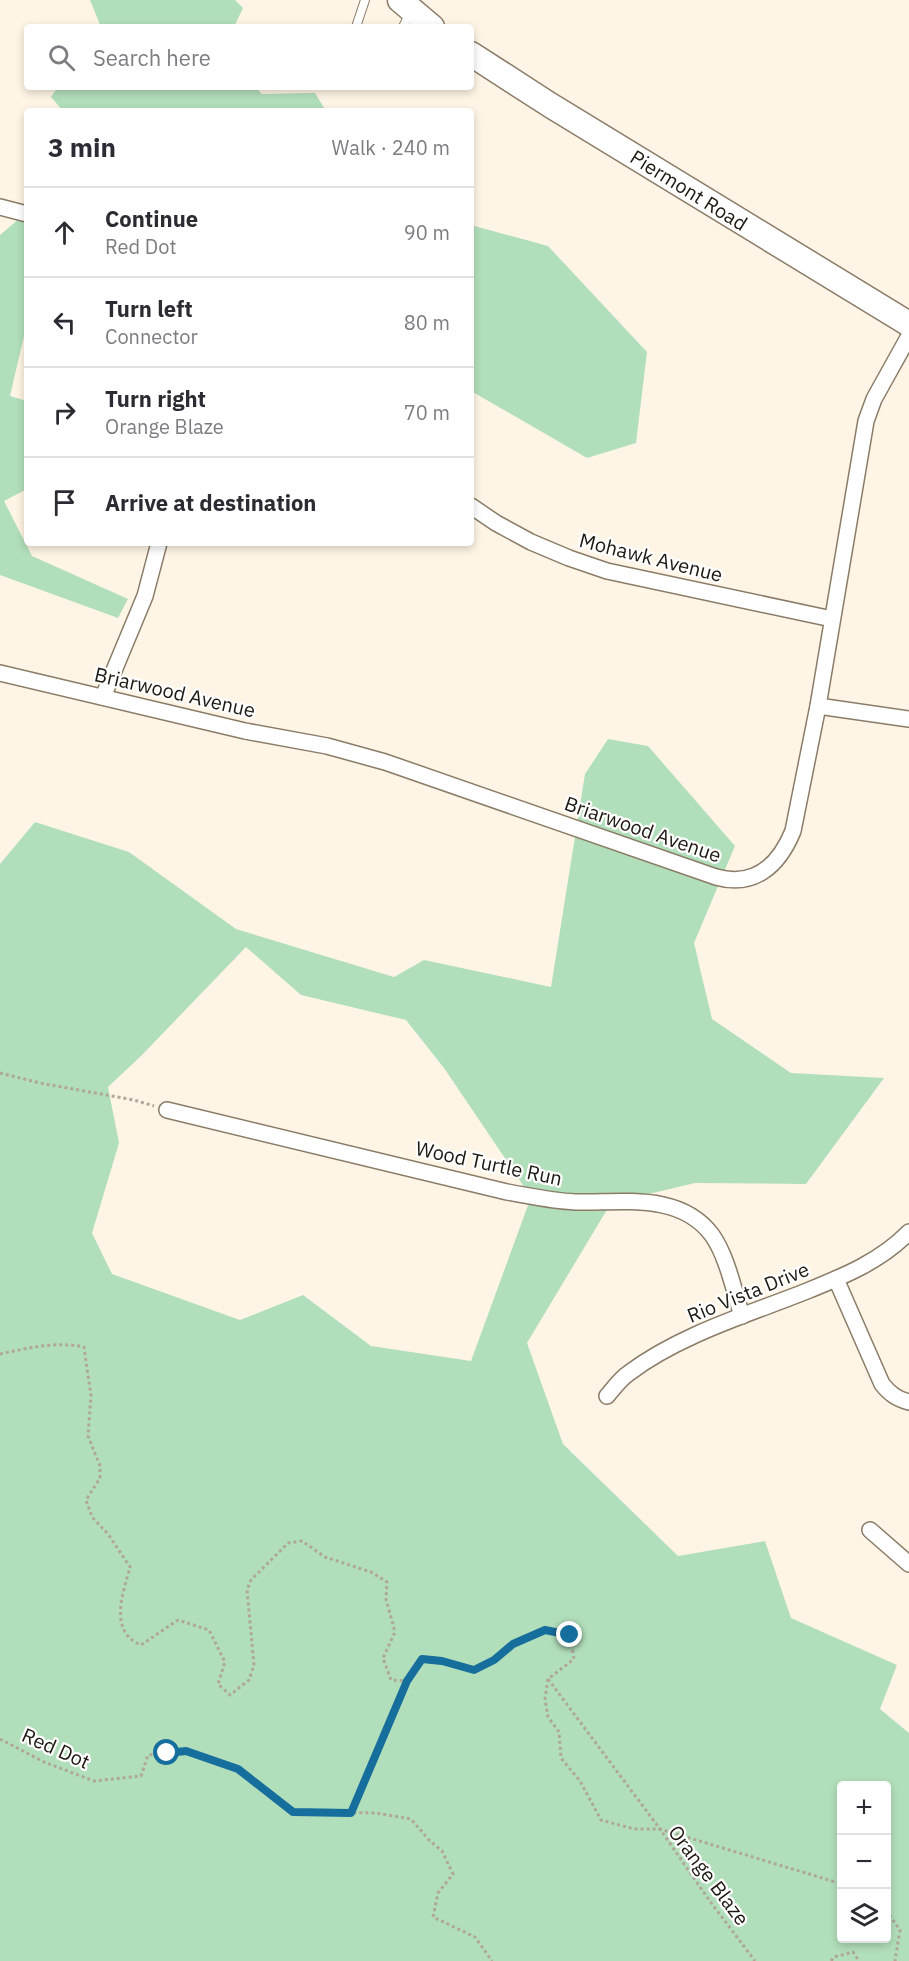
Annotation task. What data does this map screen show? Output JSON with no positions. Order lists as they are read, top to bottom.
{
  "streets": {
    "main road": ["Piermont Road"],
    "street": [
      "Mohawk Avenue",
      "Briarwood Avenue",
      "Wood Turtle Run",
      "Rio Vista Drive"
    ],
    "path": ["Red Dot", "Orange Blaze"]
  },
  "crossings": [
    ["Mohawk Avenue", "Briarwood Avenue"],
    ["Wood Turtle Run", "Rio Vista Drive"]
  ],
  "page": {
    "search": "Search here",
    "heading": ["3 min", "Walk · 240 m"],
    "list": [
      ["Continue", "Red Dot", "90 m"],
      ["Turn left", "Connector", "80 m"],
      ["Turn right", "Orange Blaze", "70 m"],
      "Arrive at destination"
    ],
    "map_buttons": ["+", "−"]
  }
}
